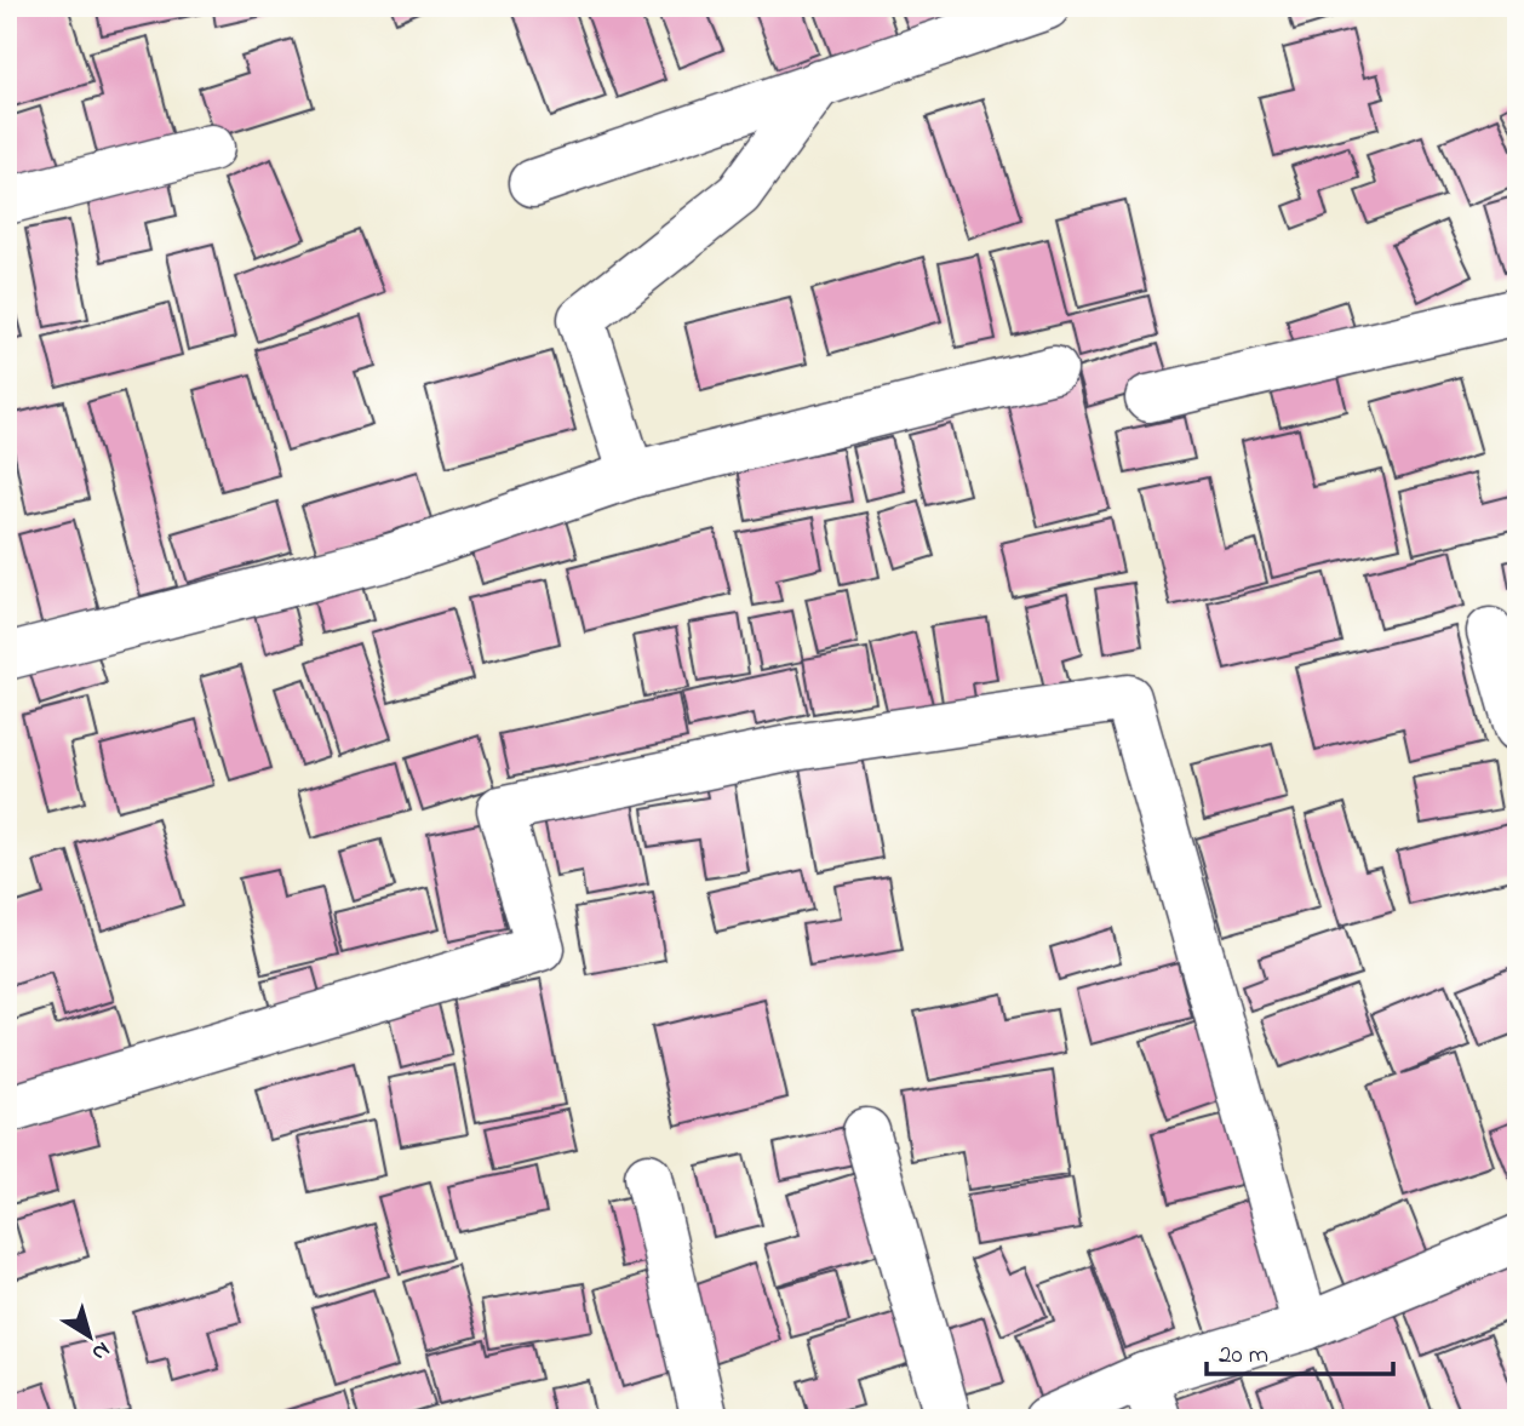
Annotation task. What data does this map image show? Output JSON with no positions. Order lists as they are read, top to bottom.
{
  "scale_bar": "20 m",
  "north": "bottom right"
}
